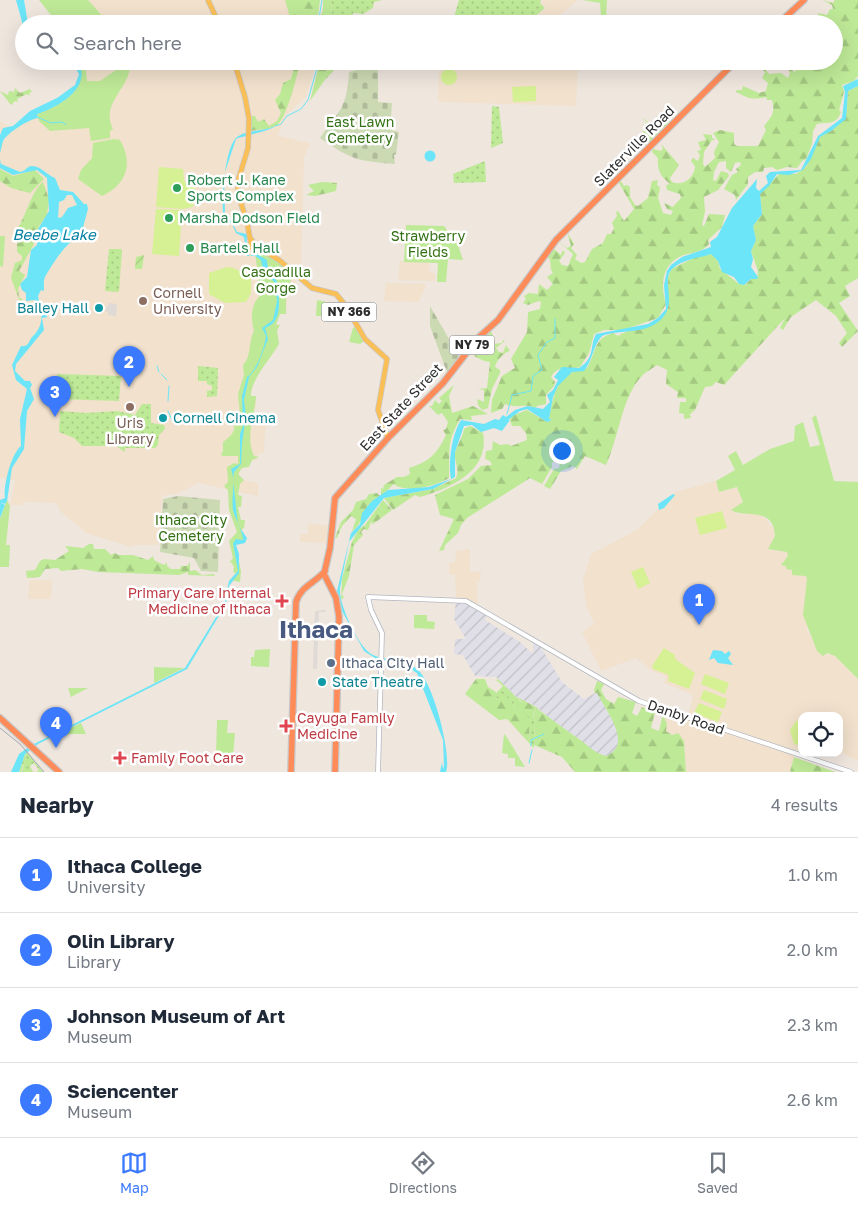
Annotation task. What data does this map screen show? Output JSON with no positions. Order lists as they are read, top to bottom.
{
  "streets": {
    "highway": ["Slaterville Road", "NY 79", "East State Street"],
    "main road": ["NY 366", "Danby Road"]
  },
  "crossings": [
    ["Slaterville Road", "East State Street"],
    ["NY 366", "East State Street"]
  ],
  "districts": ["Ithaca"],
  "water": ["Beebe Lake"],
  "parks": [
    "East Lawn Cemetery",
    "Strawberry Fields",
    "Cascadilla Gorge",
    "Ithaca City Cemetery"
  ],
  "places": {
    "other": [
      "Robert J. Kane Sports Complex",
      "Marsha Dodson Field",
      "Bartels Hall",
      "Cornell University",
      "Bailey Hall",
      "Uris Library",
      "Cornell Cinema",
      "Ithaca City Hall",
      "State Theatre"
    ],
    "health": ["Primary Care Internal Medicine of Ithaca", "Cayuga Family Medicine", "Family Foot Care"]
  },
  "page": {
    "search": "Search here",
    "pins": [
      "2",
      "3",
      "1",
      "4"
    ],
    "heading": ["Nearby", "4 results"],
    "list": [
      {
        "mark": "1",
        "name": "Ithaca College",
        "note": "University",
        "value": "1.0 km"
      },
      {
        "mark": "2",
        "name": "Olin Library",
        "note": "Library",
        "value": "2.0 km"
      },
      {
        "mark": "3",
        "name": "Johnson Museum of Art",
        "note": "Museum",
        "value": "2.3 km"
      },
      {
        "mark": "4",
        "name": "Sciencenter",
        "note": "Museum",
        "value": "2.6 km"
      }
    ],
    "nav": ["Map", "Directions", "Saved"]
  }
}
